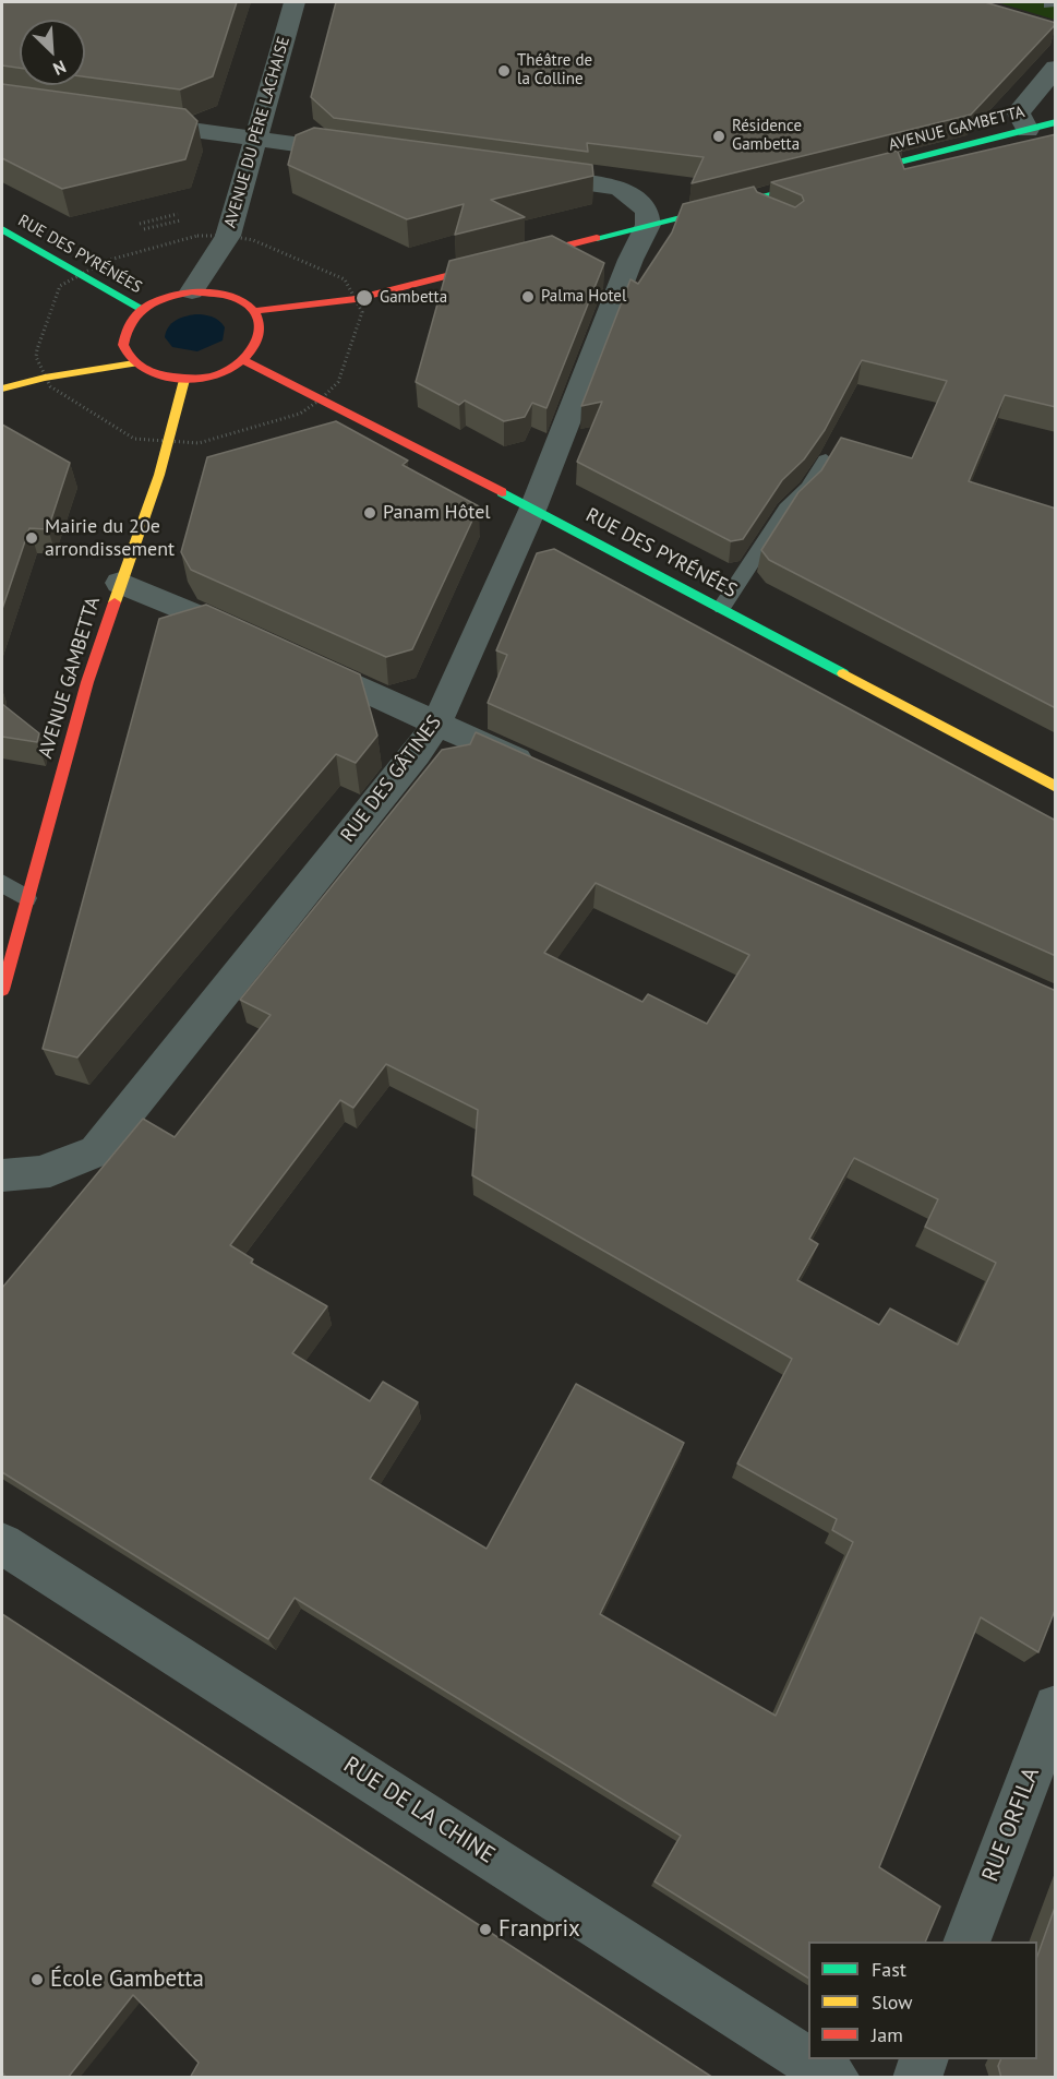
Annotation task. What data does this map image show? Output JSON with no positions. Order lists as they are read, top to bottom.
{
  "streets": {
    "main road": ["AVENUE GAMBETTA", "RUE DES PYRÉNÉES"],
    "street": [
      "AVENUE DU PÈRE LACHAISE",
      "RUE DES GÂTINES",
      "RUE DE LA CHINE",
      "RUE ORFILA"
    ]
  },
  "crossings": [
    ["AVENUE GAMBETTA", "AVENUE DU PÈRE LACHAISE"],
    ["AVENUE GAMBETTA", "RUE DES PYRÉNÉES"],
    ["AVENUE GAMBETTA", "RUE DES GÂTINES"],
    ["AVENUE DU PÈRE LACHAISE", "RUE DES PYRÉNÉES"],
    ["RUE DES PYRÉNÉES", "RUE DES GÂTINES"]
  ],
  "places": [
    "Théâtre de la Colline",
    "Résidence Gambetta",
    "Palma Hotel",
    "Gambetta",
    "Panam Hôtel",
    "Mairie du 20e arrondissement",
    "Franprix",
    "École Gambetta"
  ],
  "legend": ["Fast", "Slow", "Jam"],
  "north": "bottom right"
}
